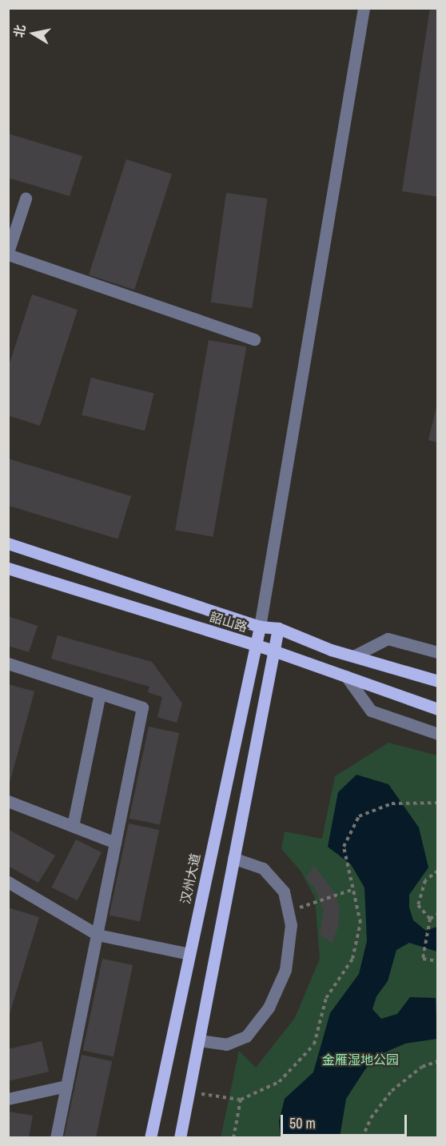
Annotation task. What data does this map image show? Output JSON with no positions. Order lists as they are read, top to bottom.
{
  "streets": {
    "main road": ["韶山路", "汉州大道"]
  },
  "crossings": [
    ["韶山路", "汉州大道"]
  ],
  "parks": ["金雁湿地公园"],
  "scale_bar": "50 m",
  "north": "left"
}
